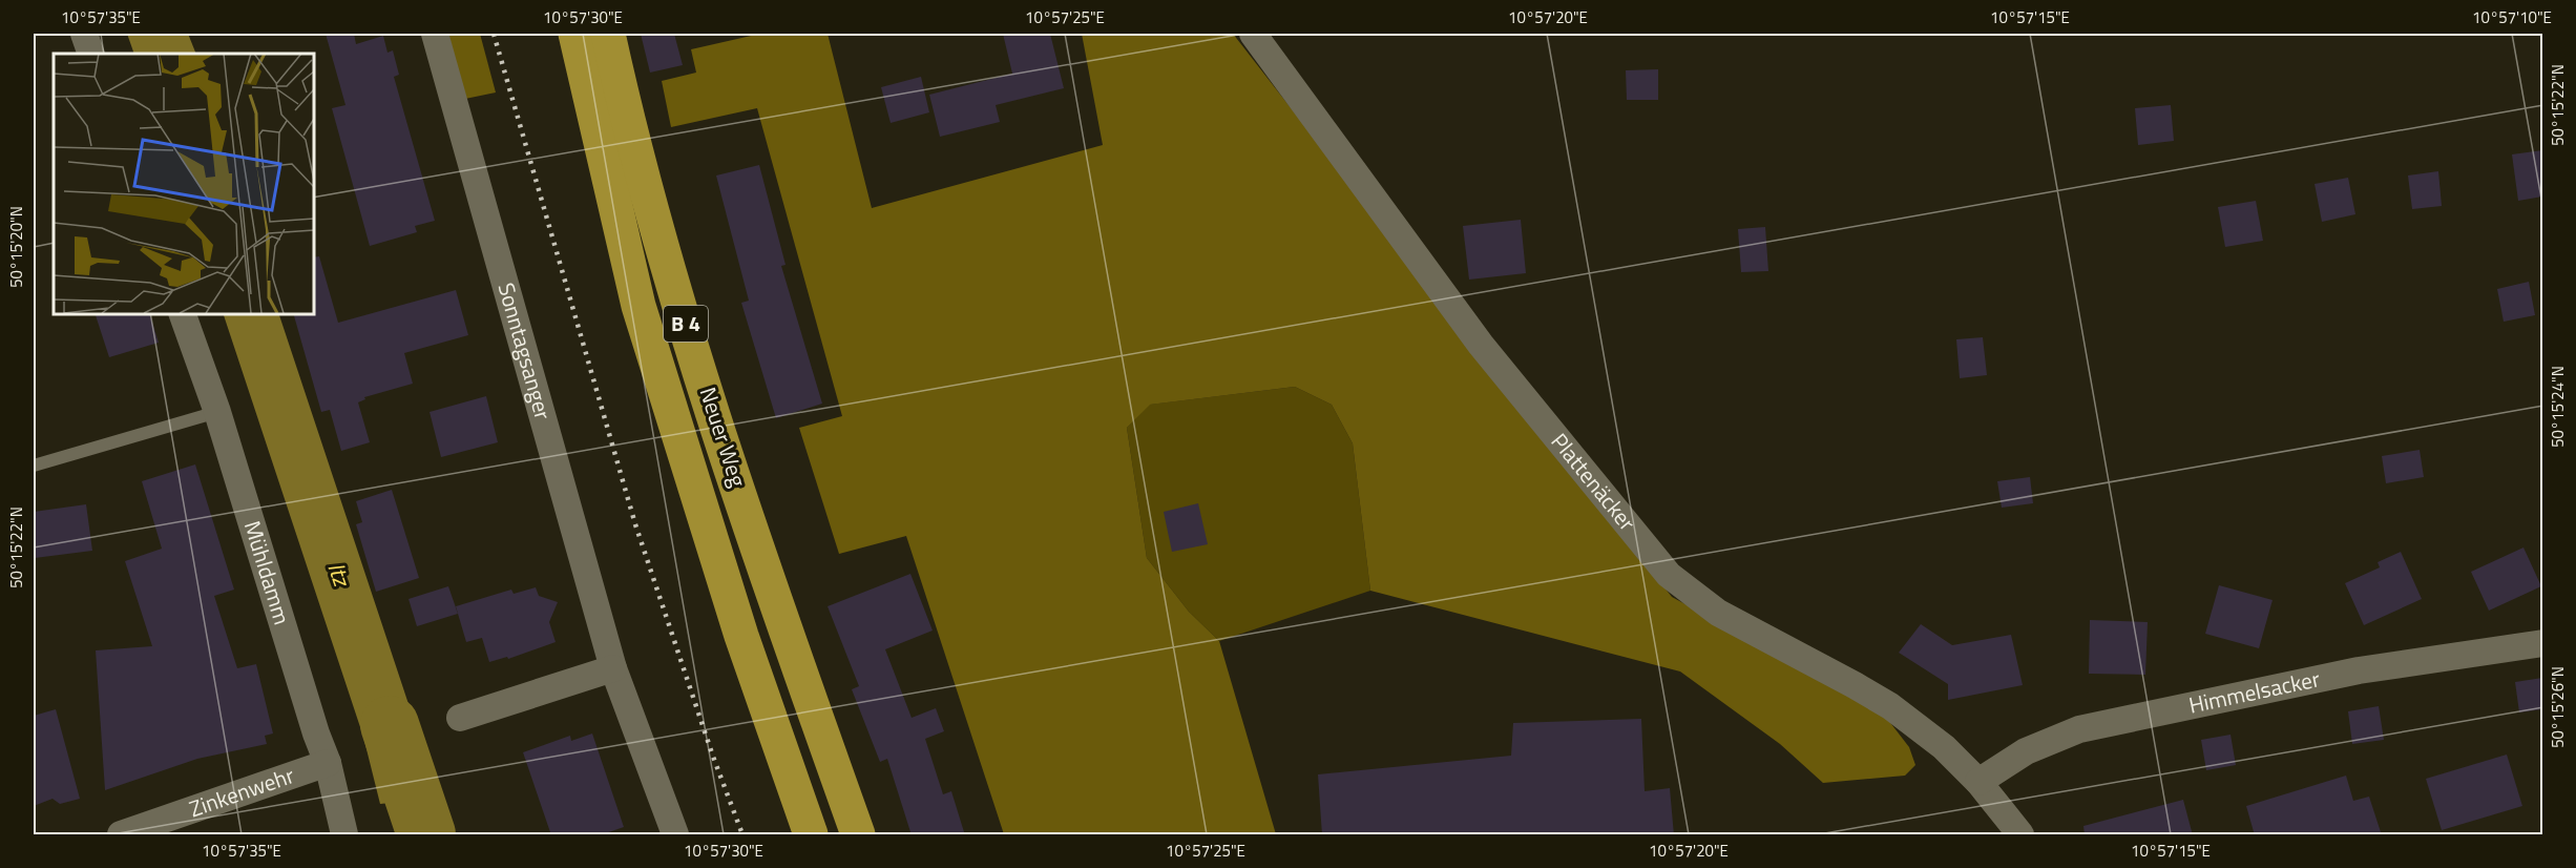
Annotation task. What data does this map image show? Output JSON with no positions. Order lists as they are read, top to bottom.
{
  "streets": {
    "highway": ["B 4", "Neuer Weg"],
    "street": [
      "Sonntagsanger",
      "Plattenäcker",
      "Mühldamm",
      "Himmelsacker",
      "Zinkenwehr"
    ]
  },
  "crossings": [
    ["Plattenäcker", "Himmelsacker"],
    ["Mühldamm", "Zinkenwehr"]
  ],
  "water": ["Itz"],
  "coordinates": [
    "10°57'35\"E",
    "10°57'30\"E",
    "10°57'25\"E",
    "10°57'20\"E",
    "10°57'15\"E",
    "10°57'10\"E",
    "50°15'22\"N",
    "50°15'20\"N",
    "50°15'24\"N",
    "50°15'26\"N"
  ]
}
